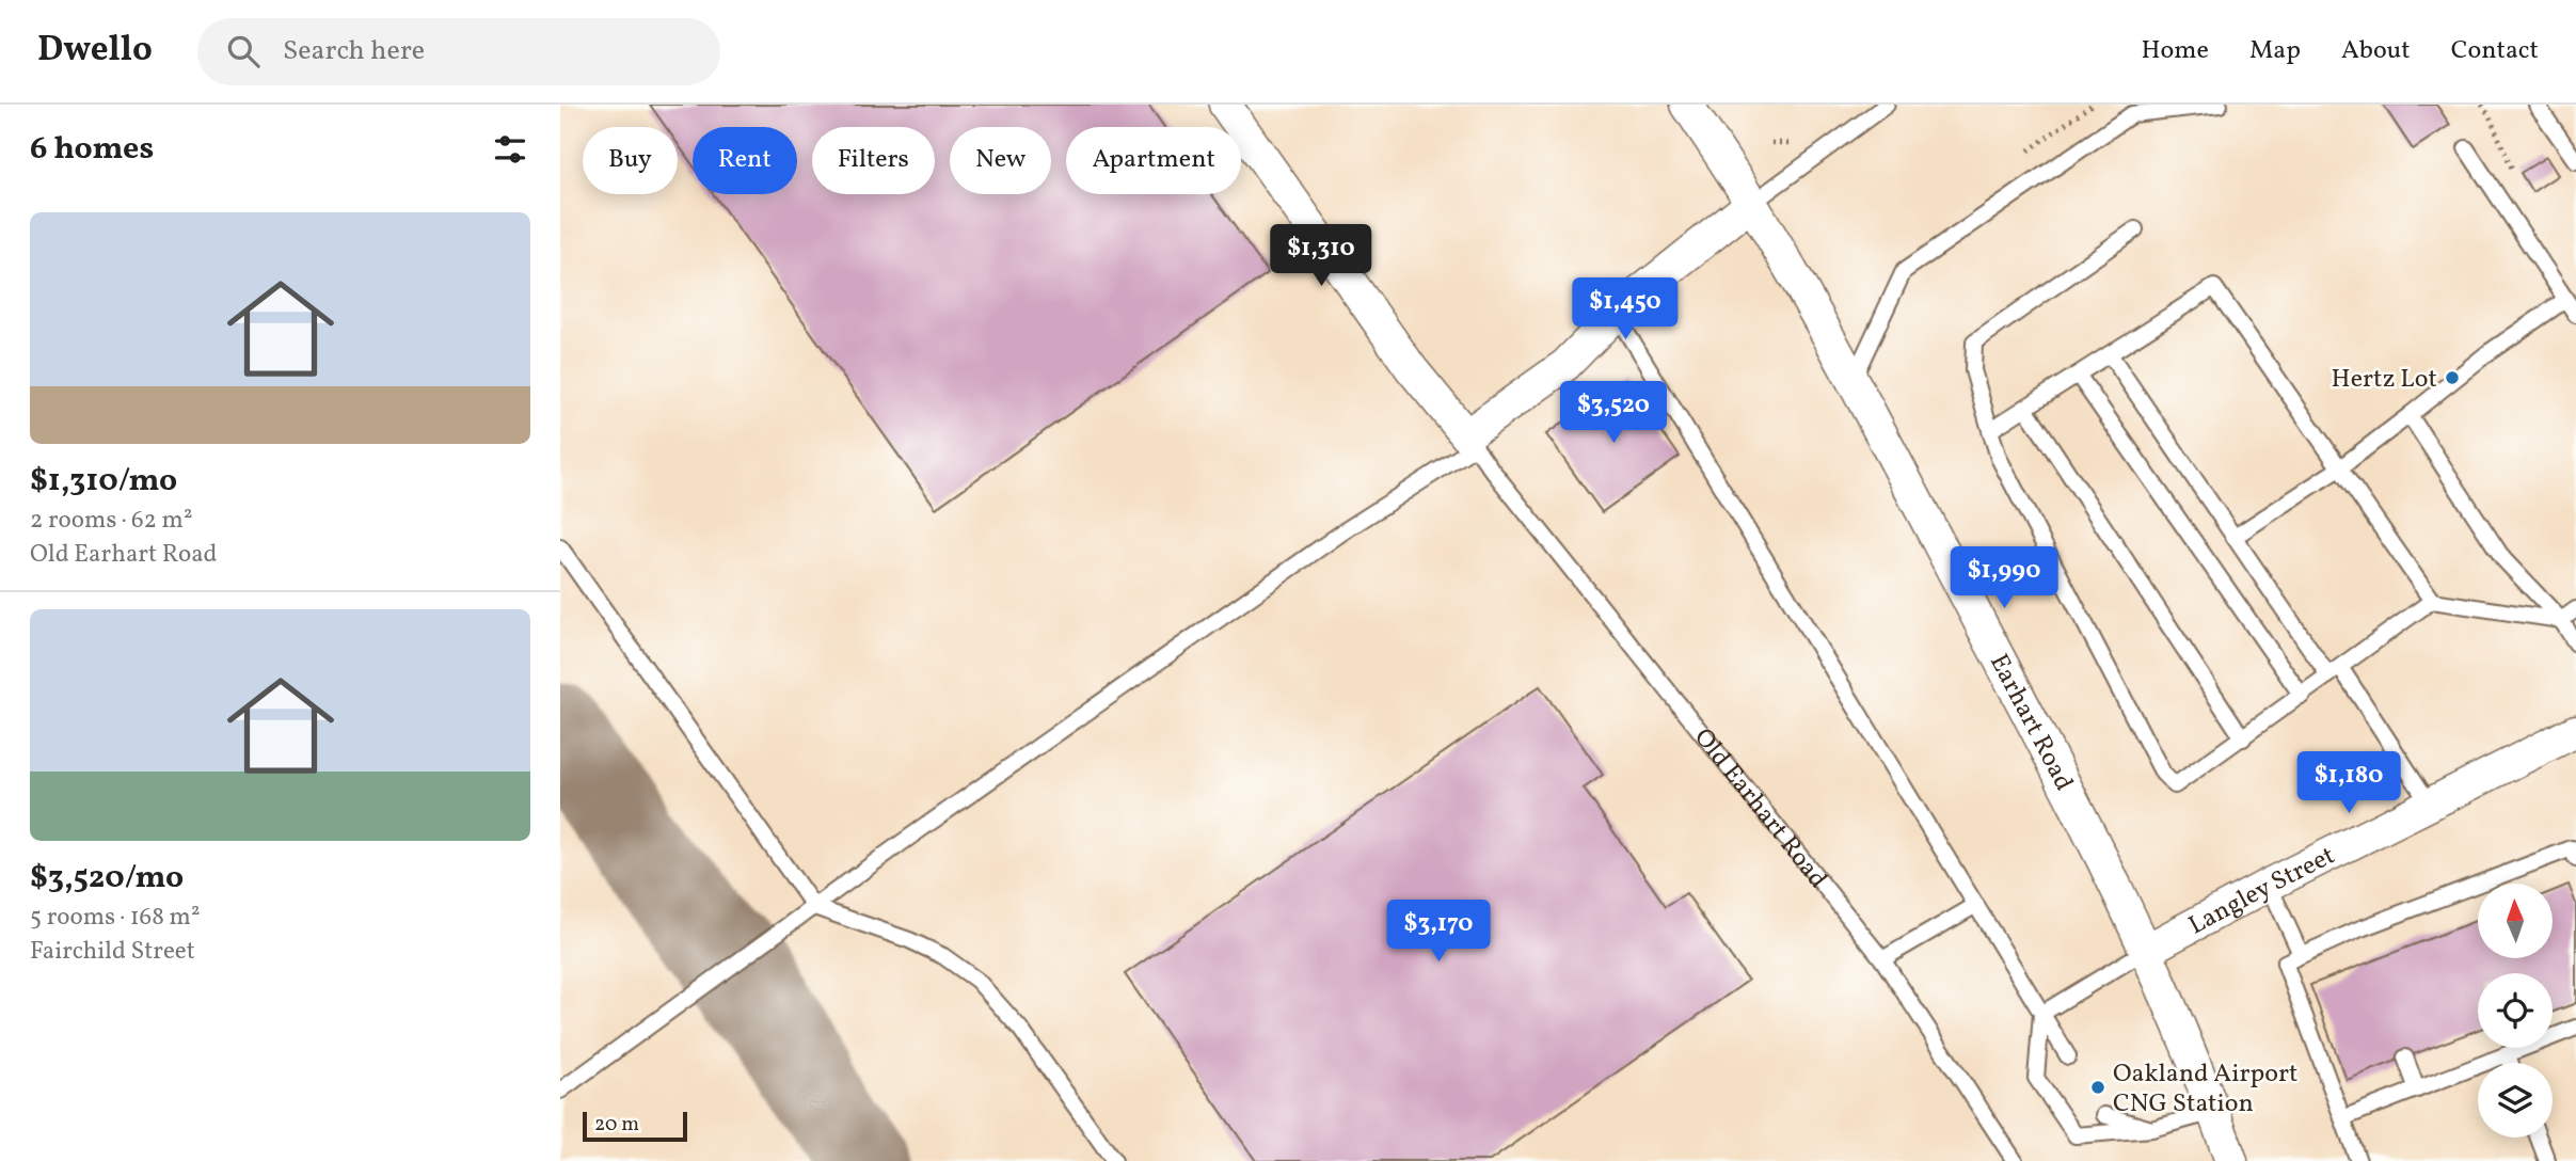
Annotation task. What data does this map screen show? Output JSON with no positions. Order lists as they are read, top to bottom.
{
  "streets": {
    "street": ["Earhart Road", "Langley Street"],
    "lane": ["Old Earhart Road"]
  },
  "crossings": [
    ["Earhart Road", "Langley Street"]
  ],
  "places": ["Hertz Lot", "Oakland Airport CNG Station"],
  "scale_bar": "20 m",
  "north": "top",
  "page": {
    "header": "Dwello",
    "search": "Search here",
    "nav": [
      "Home",
      "Map",
      "About",
      "Contact"
    ],
    "heading": "6 homes",
    "chip": [
      "Buy",
      "Rent",
      "Filters",
      "New",
      "Apartment"
    ],
    "list": [
      {
        "name": "$1,310/mo",
        "note": "2 rooms · 62 m² · Old Earhart Road"
      },
      {
        "name": "$3,520/mo",
        "note": "5 rooms · 168 m² · Fairchild Street"
      }
    ],
    "price": [
      "$1,310",
      "$1,450",
      "$3,520",
      "$1,990",
      "$1,180",
      "$3,170"
    ],
    "scale": "20 m"
  }
}
